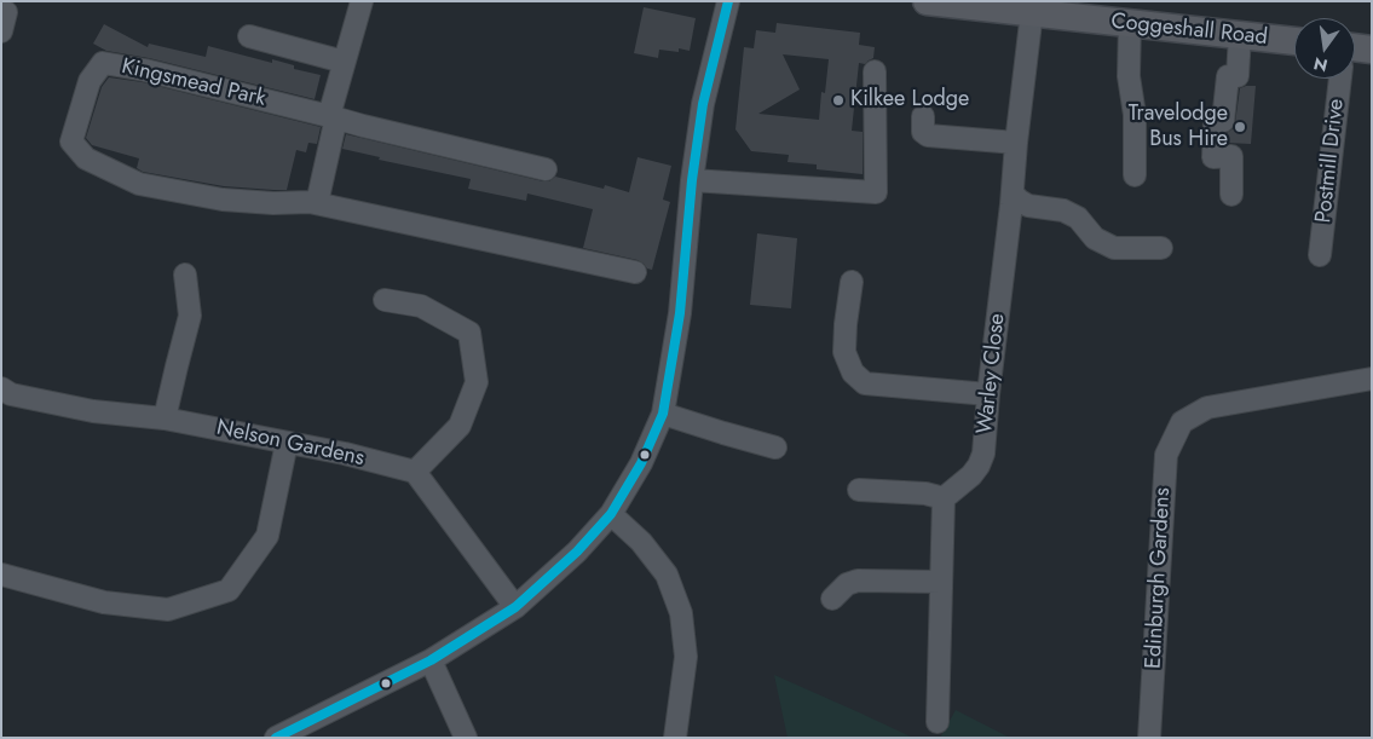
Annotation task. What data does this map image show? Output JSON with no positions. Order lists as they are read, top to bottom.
{
  "streets": {
    "main road": ["Coggeshall Road"],
    "street": [
      "Kingsmead Park",
      "Postmill Drive",
      "Warley Close",
      "Nelson Gardens",
      "Edinburgh Gardens"
    ]
  },
  "crossings": [
    ["Coggeshall Road", "Warley Close"]
  ],
  "places": ["Kilkee Lodge", "Travelodge Bus Hire"],
  "north": "bottom"
}
